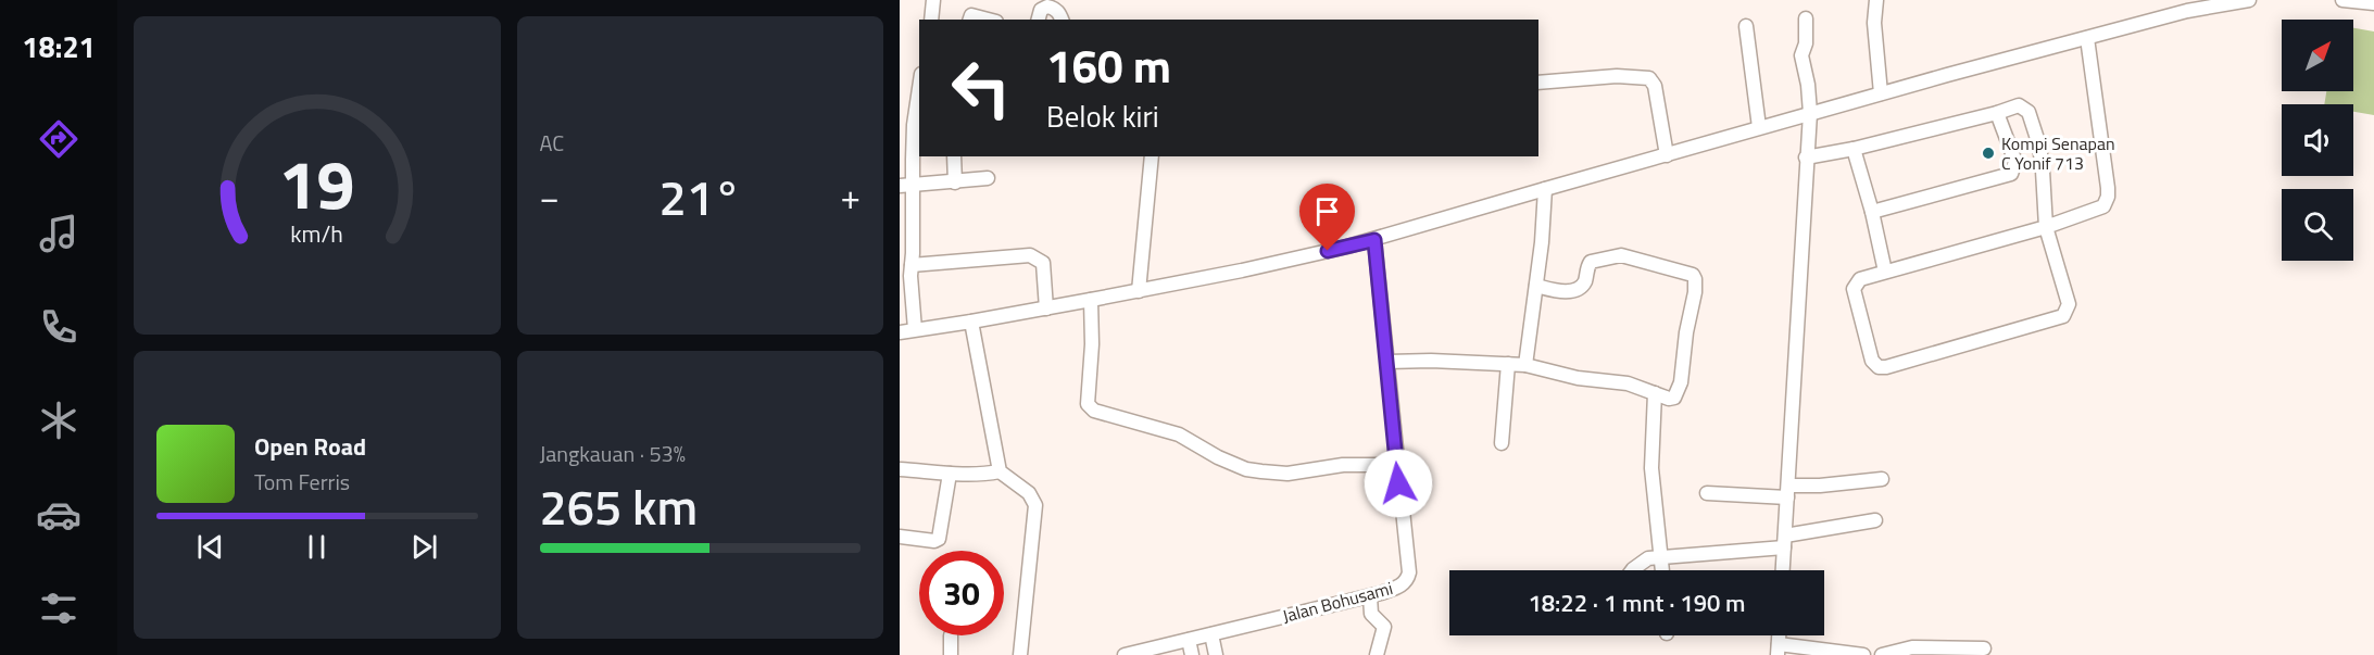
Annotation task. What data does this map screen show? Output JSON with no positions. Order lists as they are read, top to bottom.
{
  "streets": {
    "street": ["Jalan Bohusami"]
  },
  "places": ["Kompi Senapan C Yonif 713"],
  "north": "top right",
  "page": {
    "tabs": "18:21",
    "tile": [
      "AC",
      ["Jangkauan · 53%", "265 km"]
    ],
    "turn": ["160 m", "Belok kiri"],
    "heat": ["−", "21°", "+"],
    "song": ["Open Road", "Tom Ferris"],
    "limit": "30",
    "trip": "18:22 · 1 mnt · 190 m",
    "gauge": ["19", "km/h"]
  }
}
